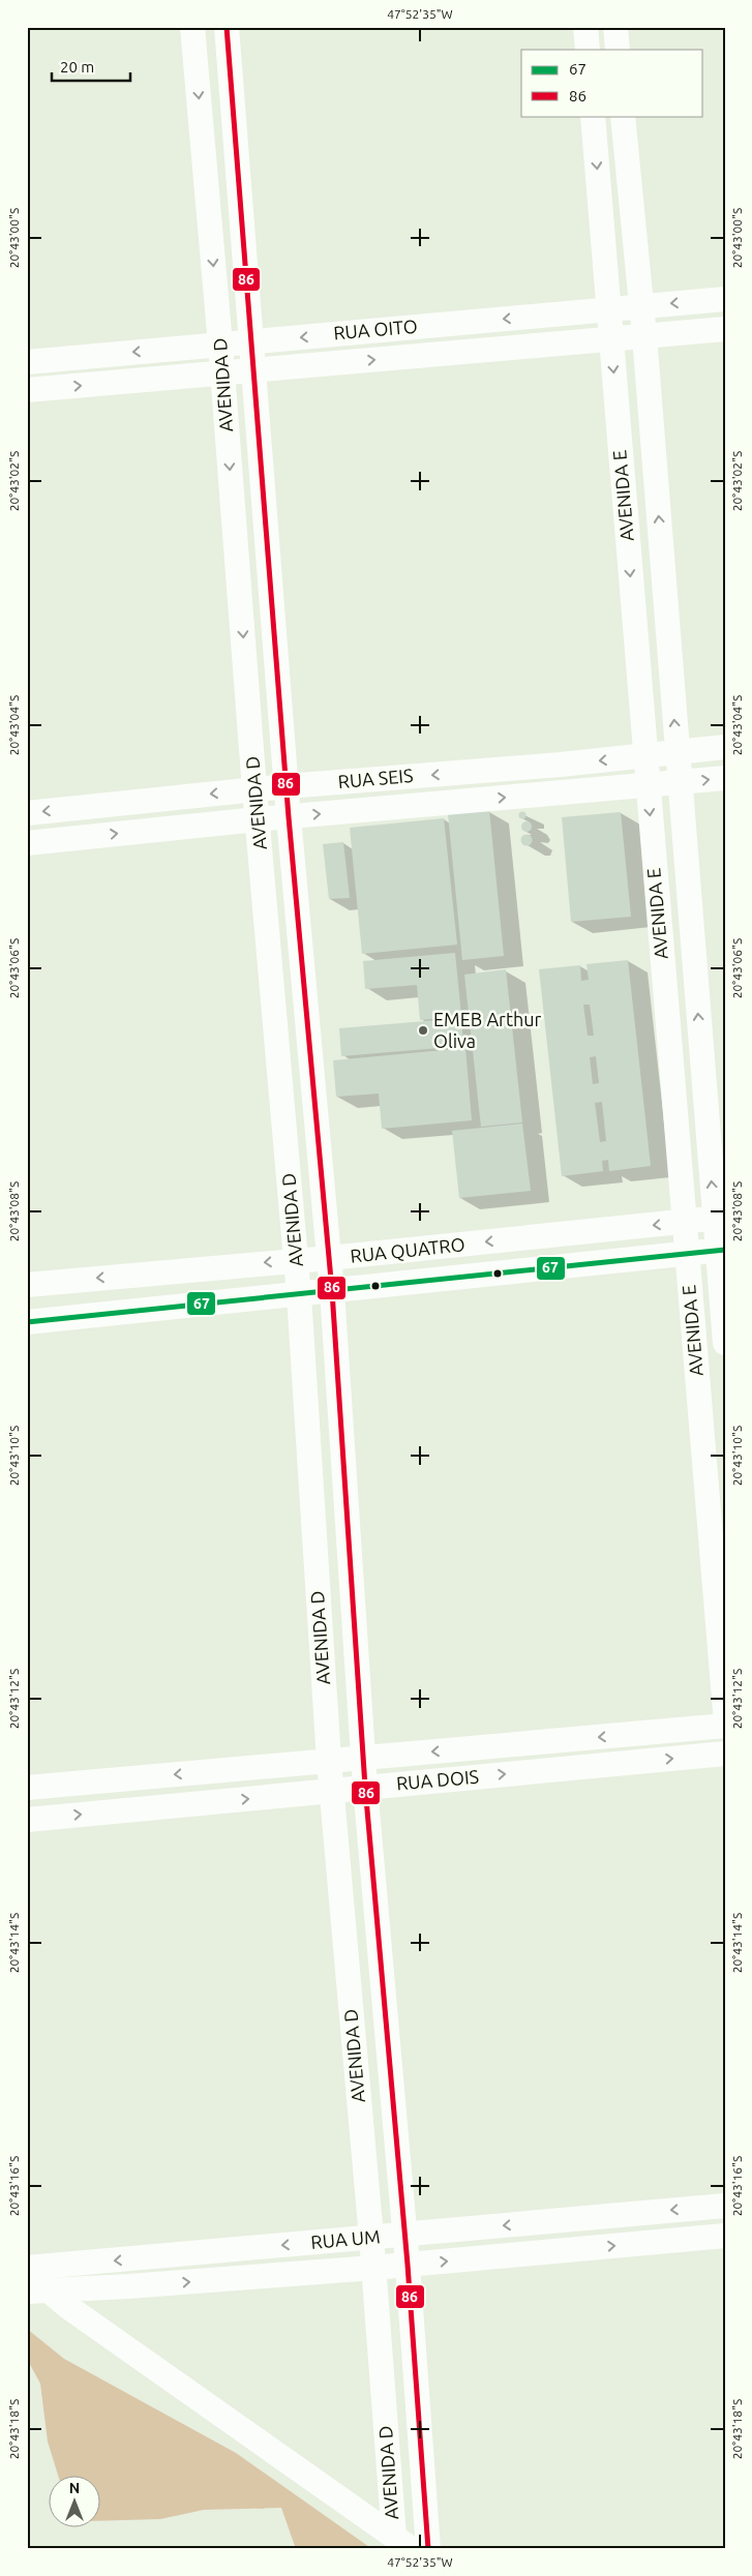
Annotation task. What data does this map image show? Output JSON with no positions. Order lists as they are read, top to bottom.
{
  "streets": {
    "street": [
      "RUA OITO",
      "AVENIDA D",
      "AVENIDA E",
      "RUA SEIS",
      "RUA QUATRO",
      "RUA DOIS",
      "RUA UM"
    ]
  },
  "crossings": [
    ["RUA OITO", "AVENIDA D"],
    ["RUA OITO", "AVENIDA E"],
    ["AVENIDA D", "RUA SEIS"],
    ["AVENIDA D", "RUA QUATRO"],
    ["AVENIDA D", "RUA DOIS"],
    ["AVENIDA D", "RUA UM"],
    ["AVENIDA E", "RUA SEIS"],
    ["AVENIDA E", "RUA QUATRO"]
  ],
  "places": ["EMEB Arthur Oliva"],
  "lines": ["transit line 86", "transit line 67"],
  "legend": ["67", "86"],
  "scale_bar": "20 m",
  "north": "top",
  "coordinates": [
    "47°52'35\"W",
    "20°43'00\"S",
    "20°43'02\"S",
    "20°43'04\"S",
    "20°43'06\"S",
    "20°43'08\"S",
    "20°43'10\"S",
    "20°43'12\"S",
    "20°43'14\"S",
    "20°43'16\"S",
    "20°43'18\"S"
  ]
}
